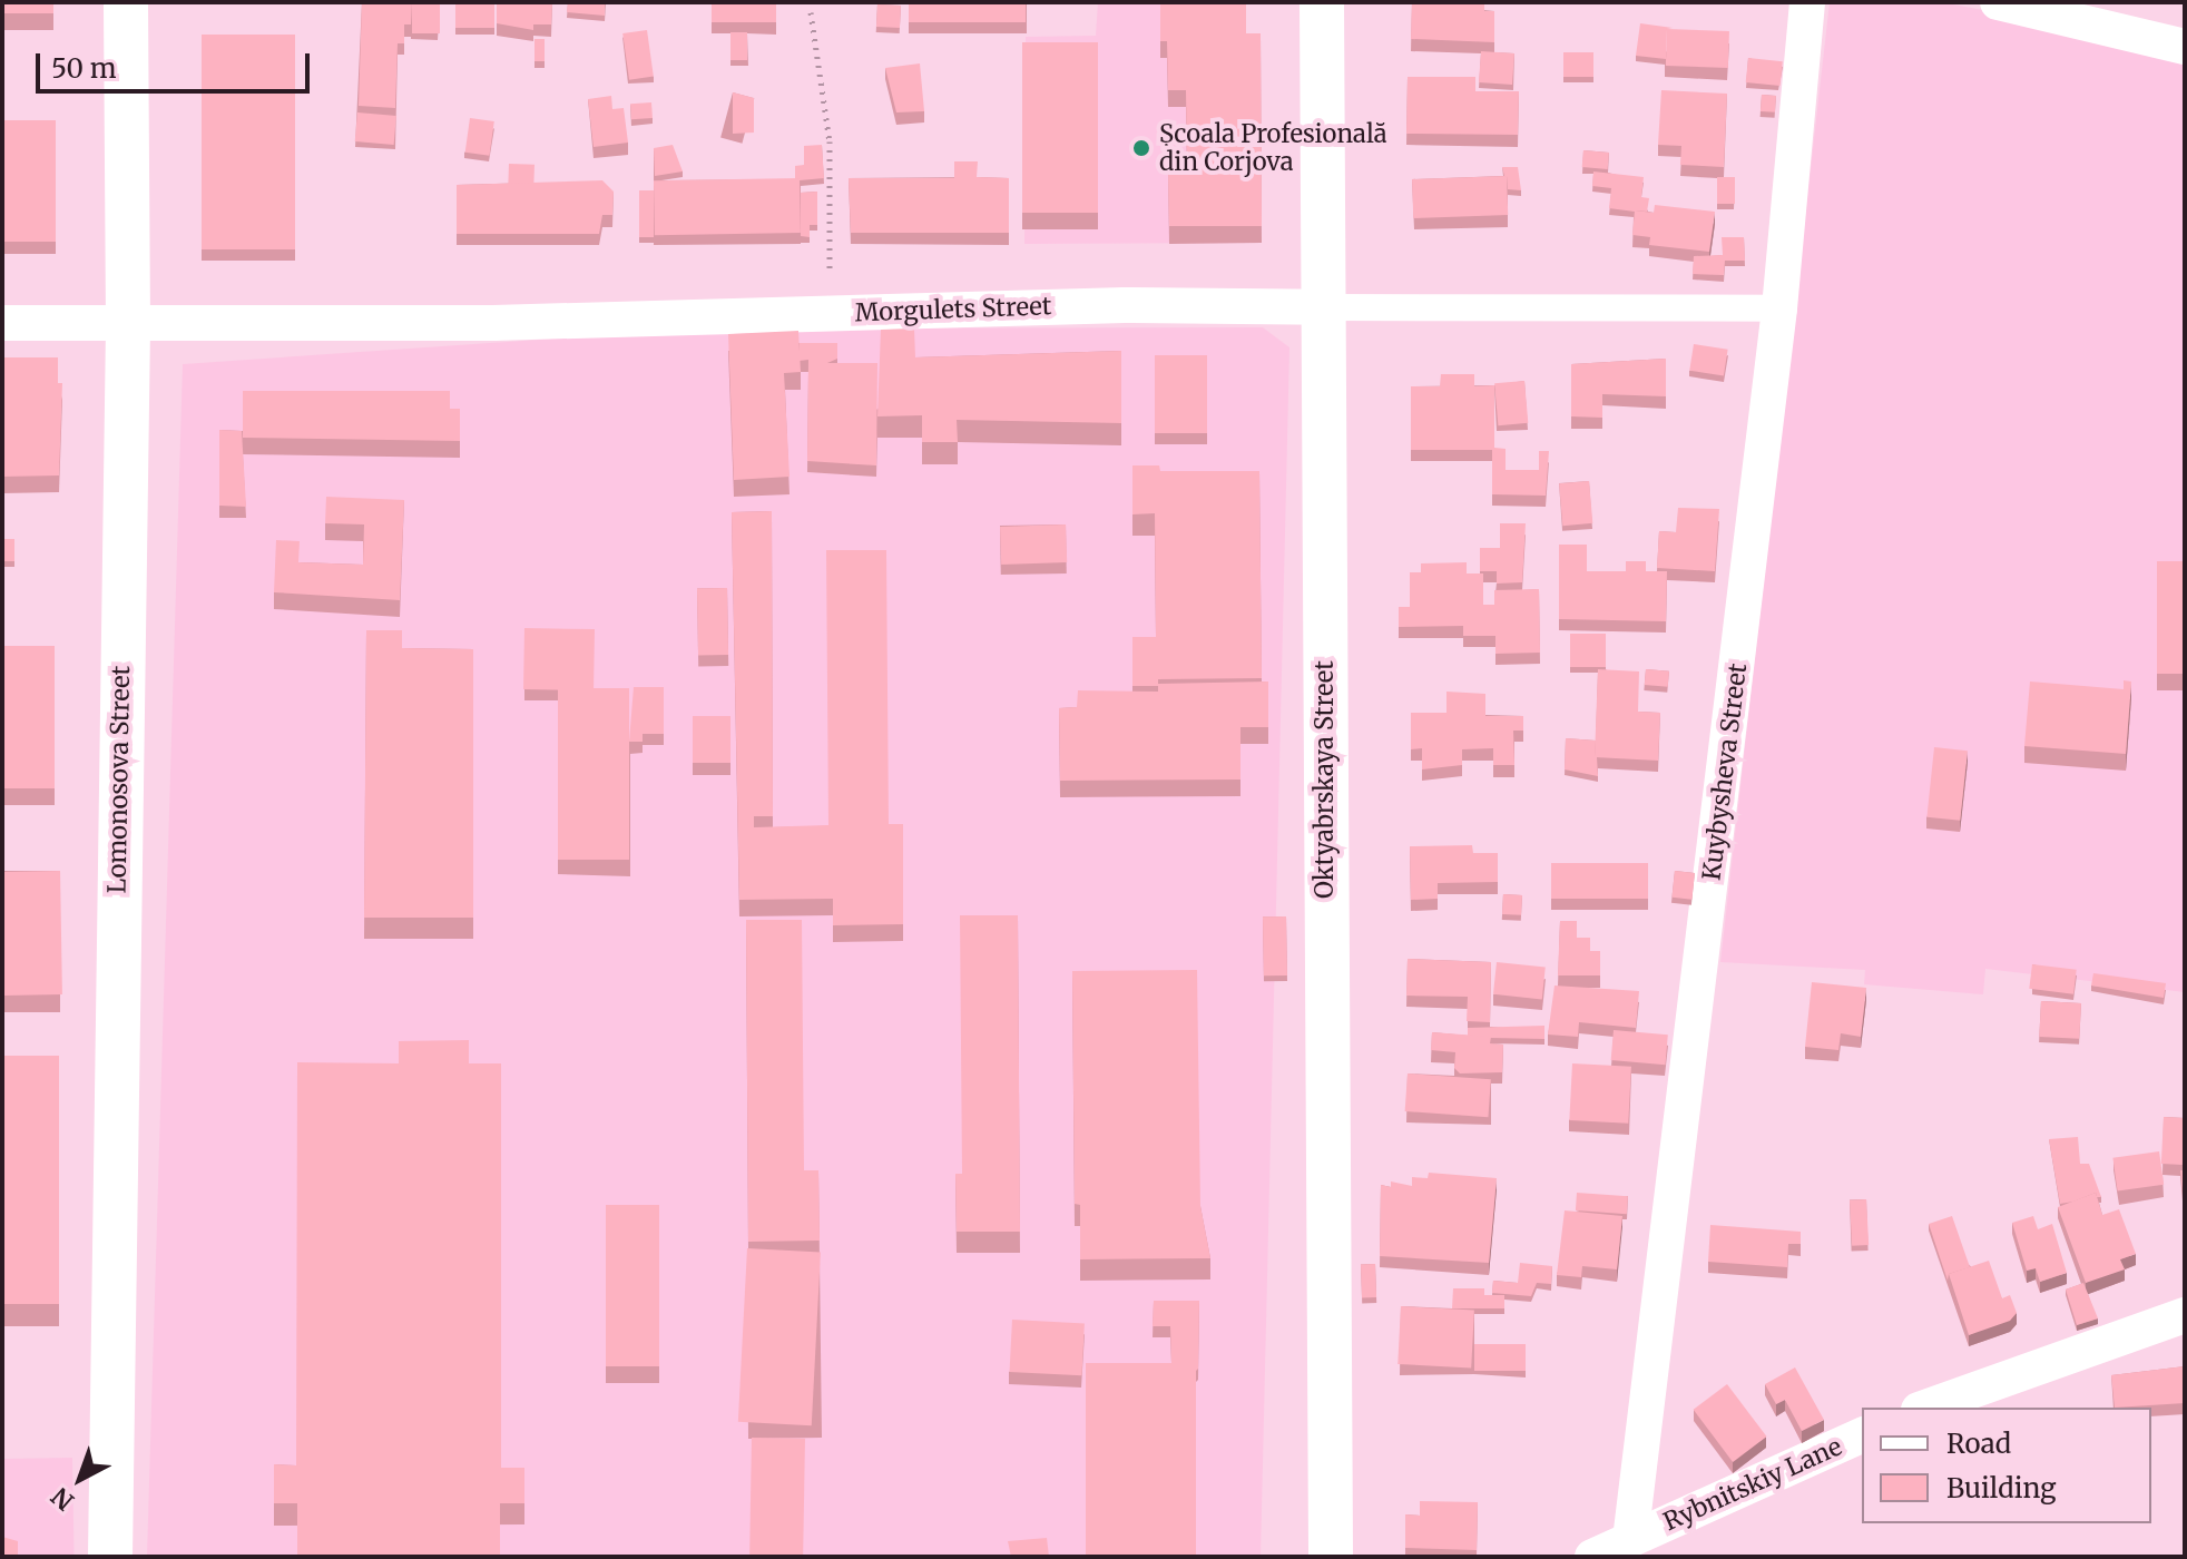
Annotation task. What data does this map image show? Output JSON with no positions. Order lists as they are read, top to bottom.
{
  "streets": {
    "street": [
      "Morgulets Street",
      "Kuybysheva Street",
      "Lomonosova Street",
      "Oktyabrskaya Street",
      "Rybnitskiy Lane"
    ]
  },
  "crossings": [
    ["Morgulets Street", "Kuybysheva Street"],
    ["Morgulets Street", "Lomonosova Street"],
    ["Morgulets Street", "Oktyabrskaya Street"],
    ["Kuybysheva Street", "Rybnitskiy Lane"]
  ],
  "places": ["Școala Profesională din Corjova"],
  "legend": ["Road", "Building"],
  "scale_bar": "50 m",
  "north": "bottom left"
}
